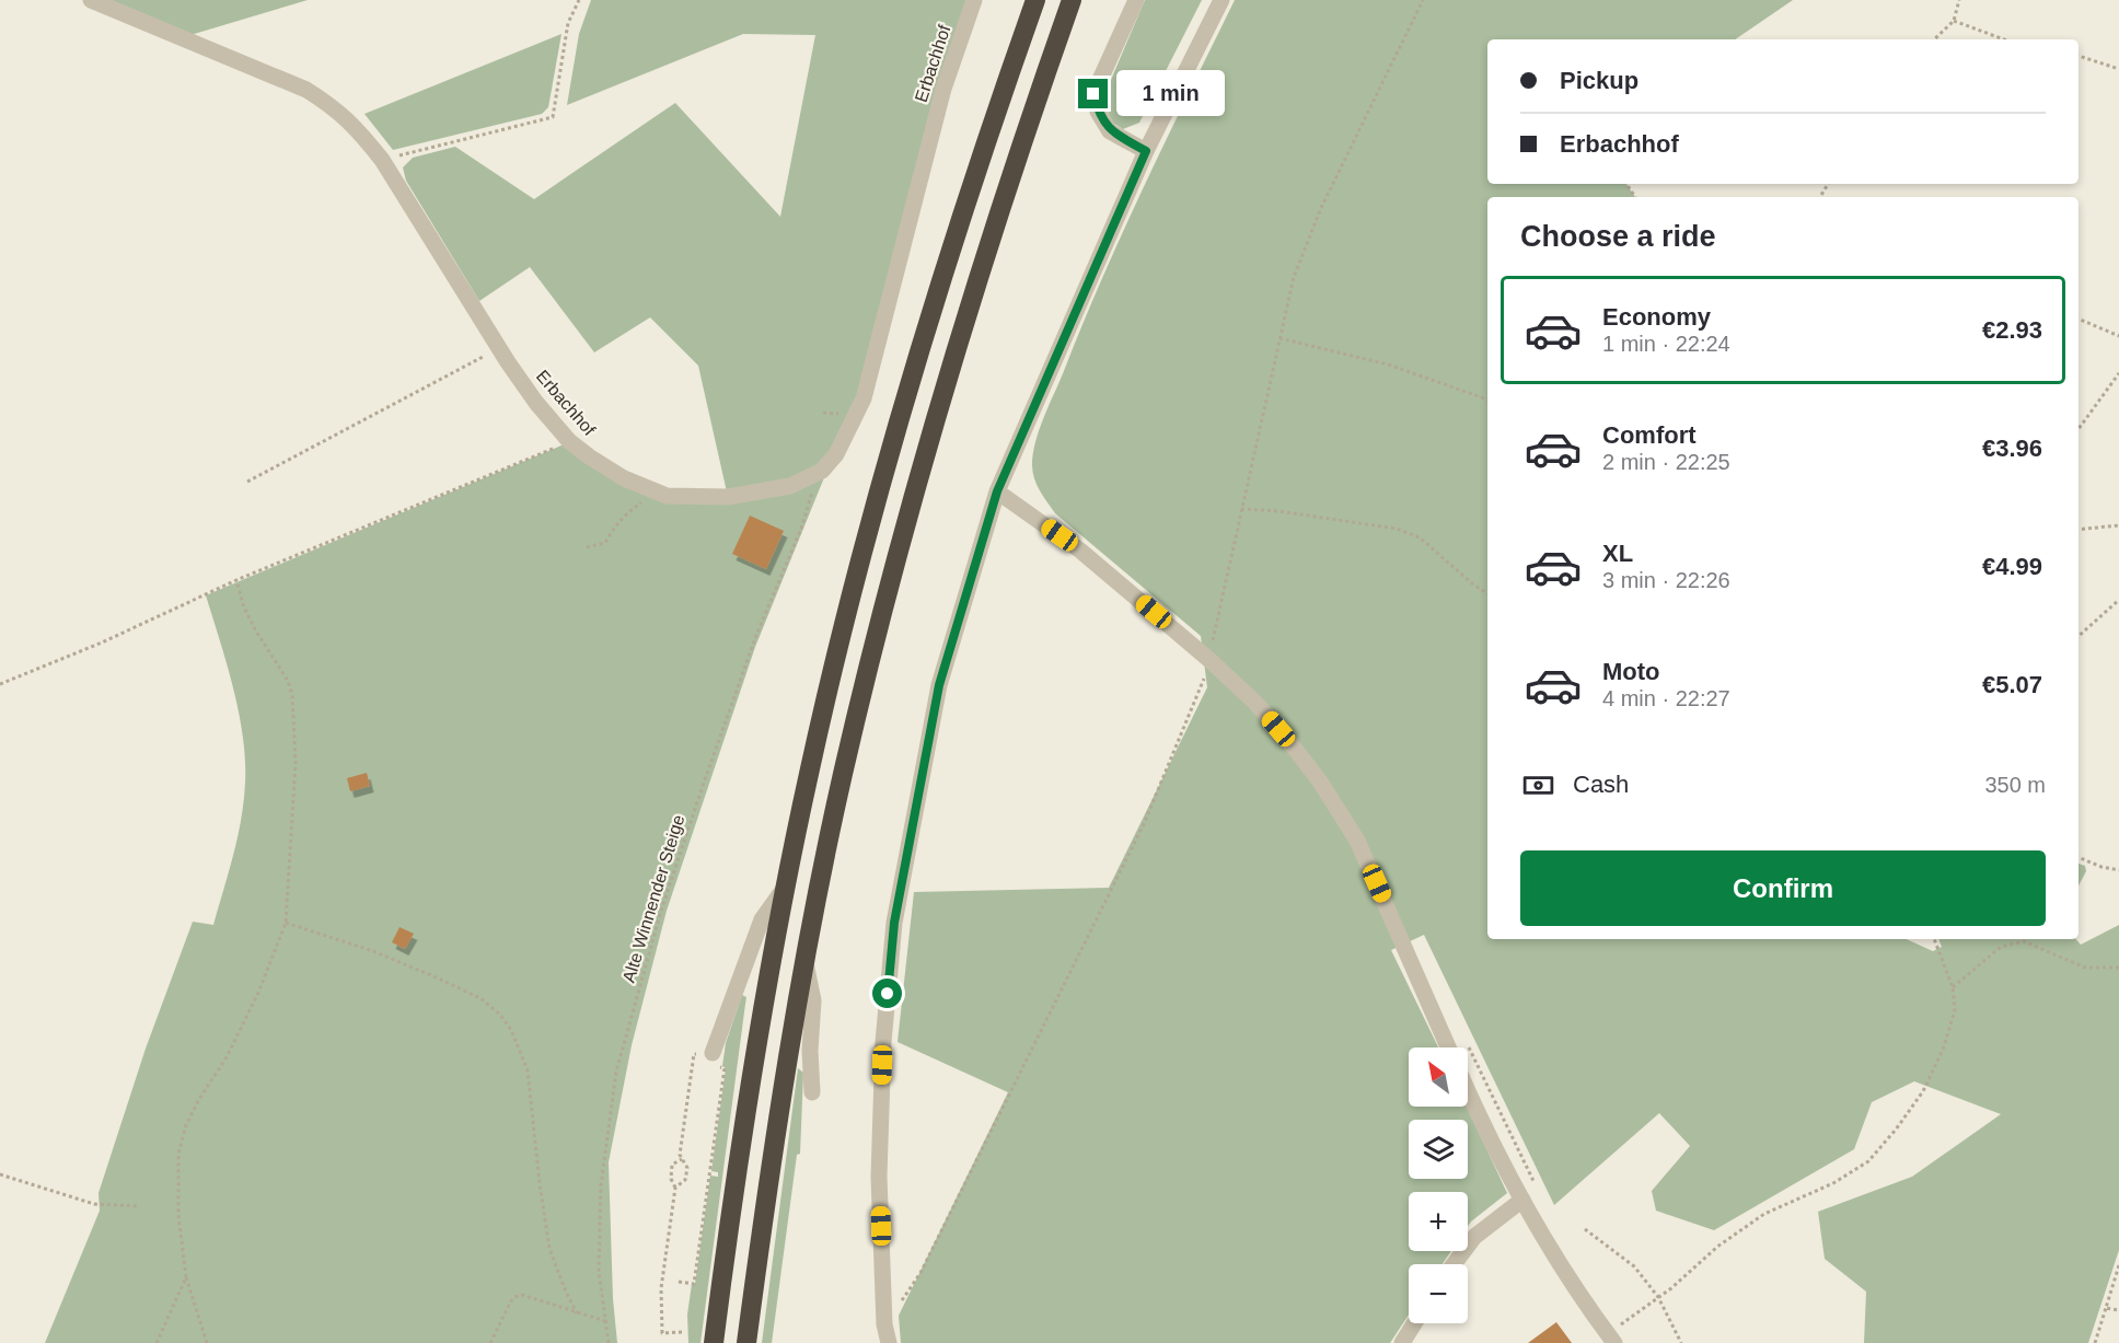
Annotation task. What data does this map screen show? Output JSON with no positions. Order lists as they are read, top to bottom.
{
  "streets": {
    "street": ["Erbachhof"],
    "path": ["Alte Winnender Steige"]
  },
  "crossings": [
    ["Erbachhof", "Alte Winnender Steige"]
  ],
  "north": "top left",
  "page": {
    "banner": ["Pickup", "Erbachhof"],
    "bubble": "1 min",
    "heading": "Choose a ride",
    "list": [
      {
        "name": "Economy",
        "note": "1 min · 22:24",
        "value": "€2.93"
      },
      {
        "name": "Comfort",
        "note": "2 min · 22:25",
        "value": "€3.96"
      },
      {
        "name": "XL",
        "note": "3 min · 22:26",
        "value": "€4.99"
      },
      {
        "name": "Moto",
        "note": "4 min · 22:27",
        "value": "€5.07"
      }
    ],
    "pay": ["Cash", "350 m"],
    "buttons": "Confirm",
    "map_buttons": ["+", "−"]
  }
}
